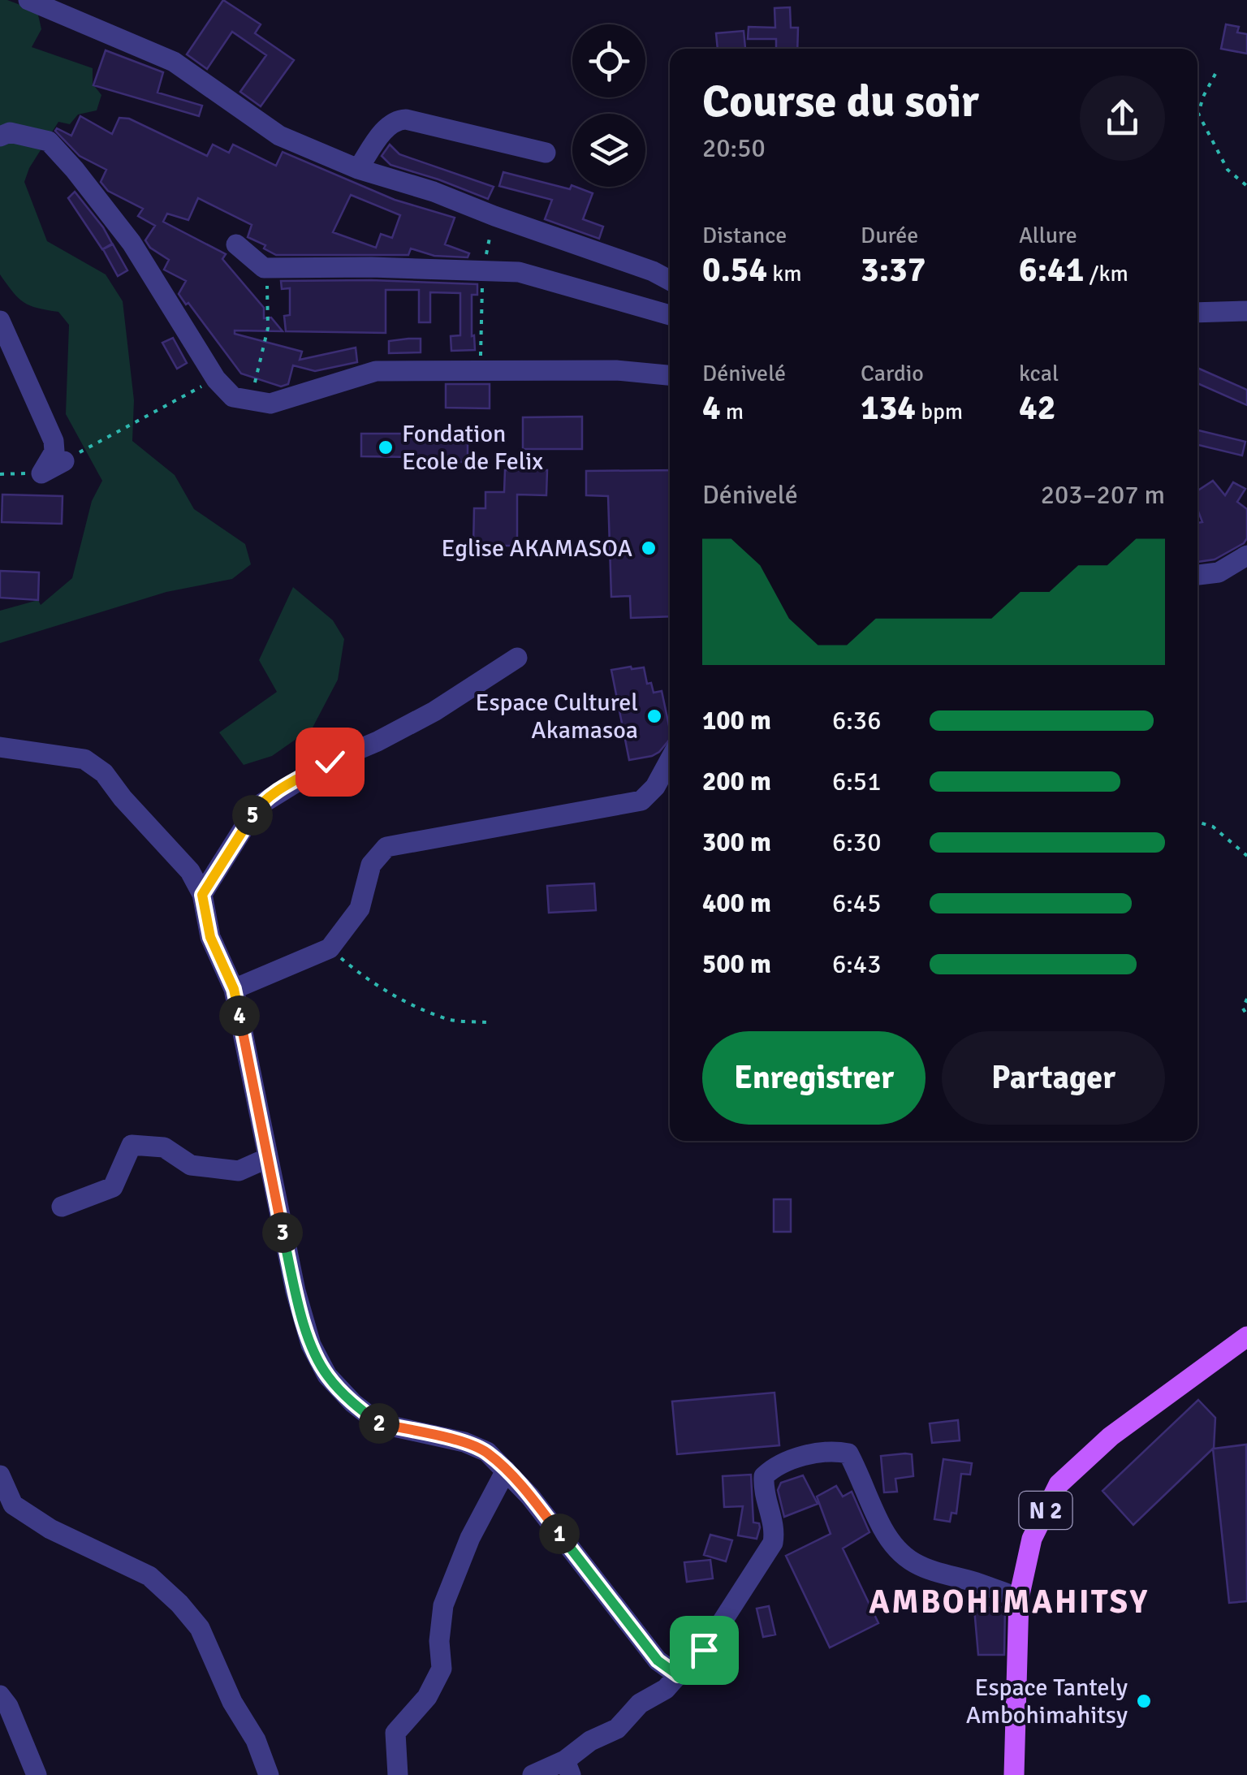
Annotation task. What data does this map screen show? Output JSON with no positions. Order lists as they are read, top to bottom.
{
  "streets": {
    "main road": ["N 2"]
  },
  "districts": ["AMBOHIMAHITSY"],
  "places": [
    "Fondation Ecole de Felix",
    "Eglise AKAMASOA",
    "Espace Culturel Akamasoa",
    "Espace Tantely Ambohimahitsy"
  ],
  "page": {
    "heading": ["Course du soir", "20:50"],
    "stats": [
      ["Distance", "0.54 km"],
      ["Durée", "3:37"],
      ["Allure", "6:41 /km"],
      ["Dénivelé", "4 m"],
      ["Cardio", "134 bpm"],
      ["kcal", "42"]
    ],
    "chart": ["Dénivelé", "203–207 m"],
    "list": [
      {
        "name": "100 m",
        "note": "6:36"
      },
      {
        "name": "200 m",
        "note": "6:51"
      },
      {
        "name": "300 m",
        "note": "6:30"
      },
      {
        "name": "400 m",
        "note": "6:45"
      },
      {
        "name": "500 m",
        "note": "6:43"
      }
    ],
    "pins": [
      "5",
      "4",
      "3",
      "2",
      "1"
    ],
    "buttons": ["Enregistrer", "Partager"]
  }
}
